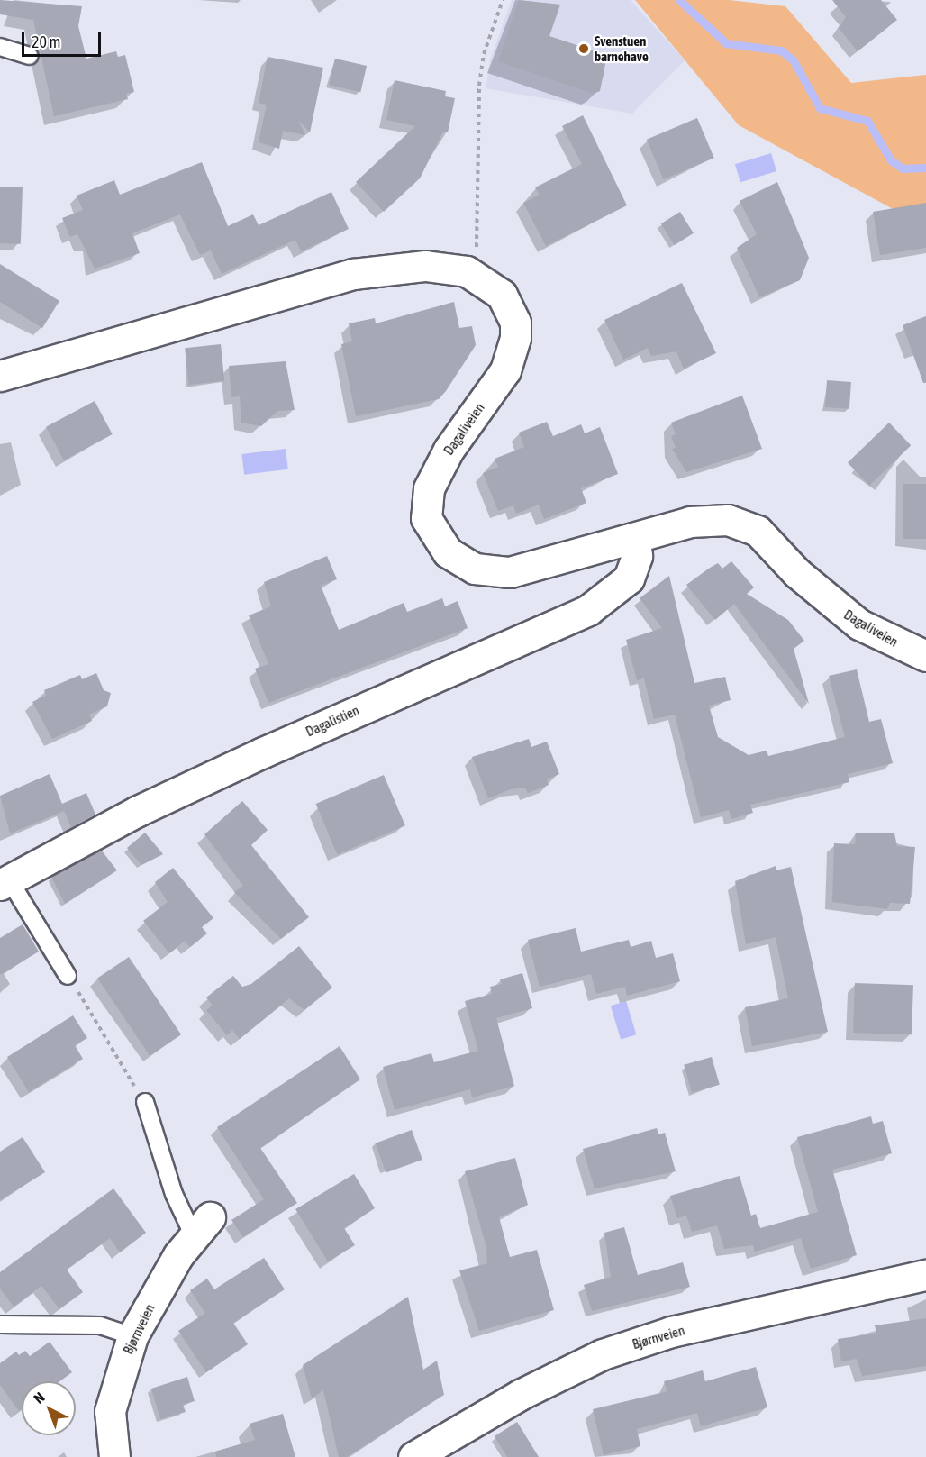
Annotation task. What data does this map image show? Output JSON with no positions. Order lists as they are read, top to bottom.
{
  "streets": {
    "street": ["Dagaliveien", "Dagalistien", "Bjørnveien"]
  },
  "crossings": [
    ["Dagaliveien", "Dagalistien"]
  ],
  "places": ["Svenstuen barnehave"],
  "scale_bar": "20 m",
  "north": "top left"
}
